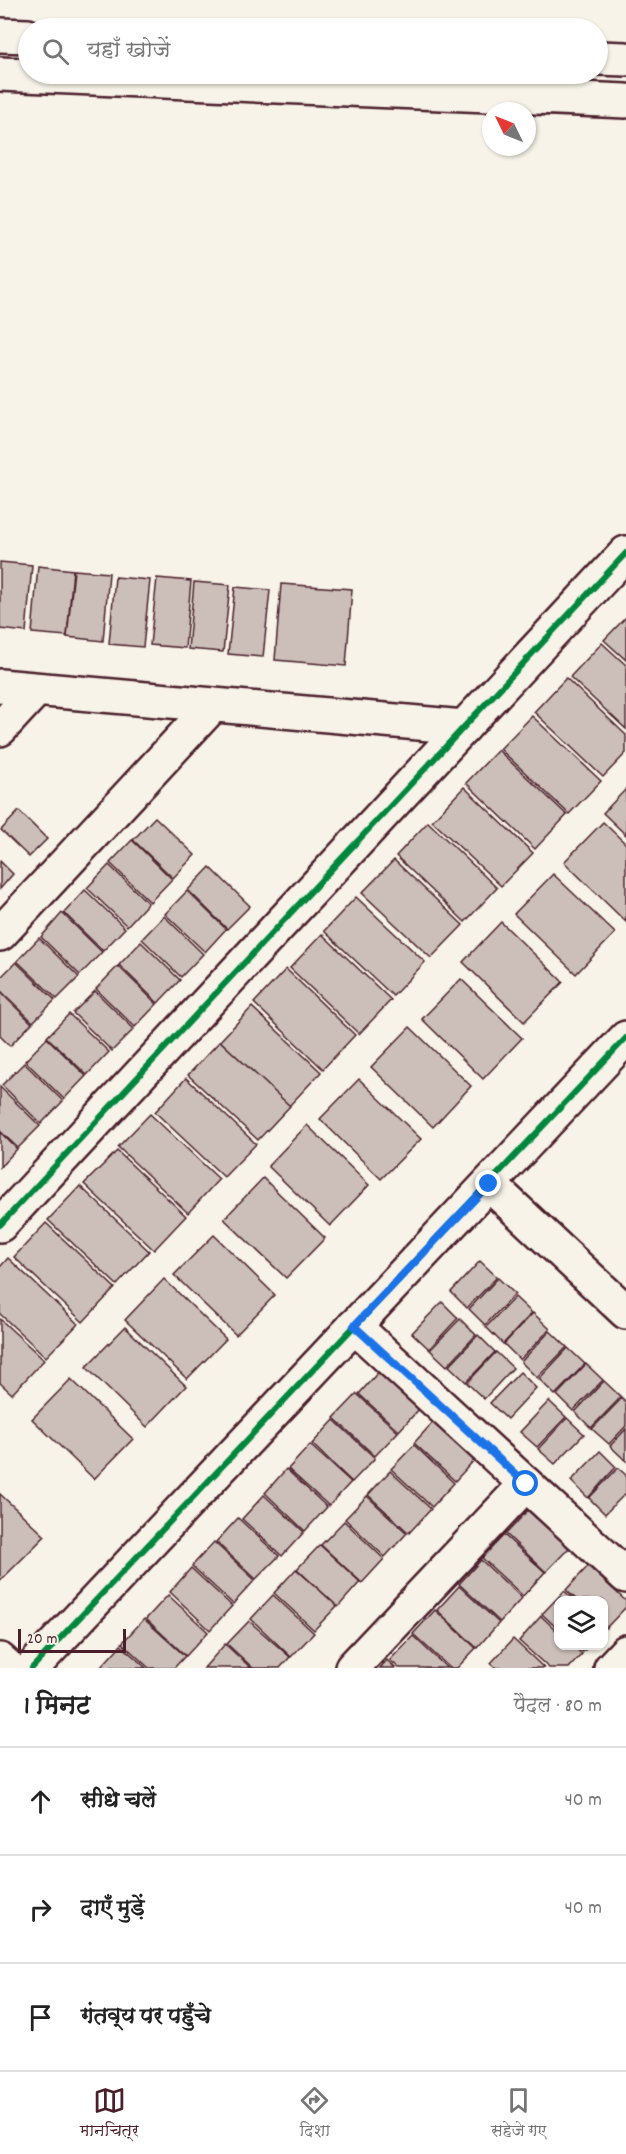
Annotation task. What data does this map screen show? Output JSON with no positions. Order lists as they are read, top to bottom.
{
  "scale_bar": "20 m",
  "north": "top left",
  "page": {
    "search": "यहाँ खोजें",
    "scale": "20 m",
    "heading": ["1 मिनट", "पैदल · 80 m"],
    "list": [
      ["सीधे चलें", "40 m"],
      ["दाएँ मुड़ें", "40 m"],
      "गंतव्य पर पहुँचे"
    ],
    "nav": ["मानचित्र", "दिशा", "सहेजे गए"]
  }
}
